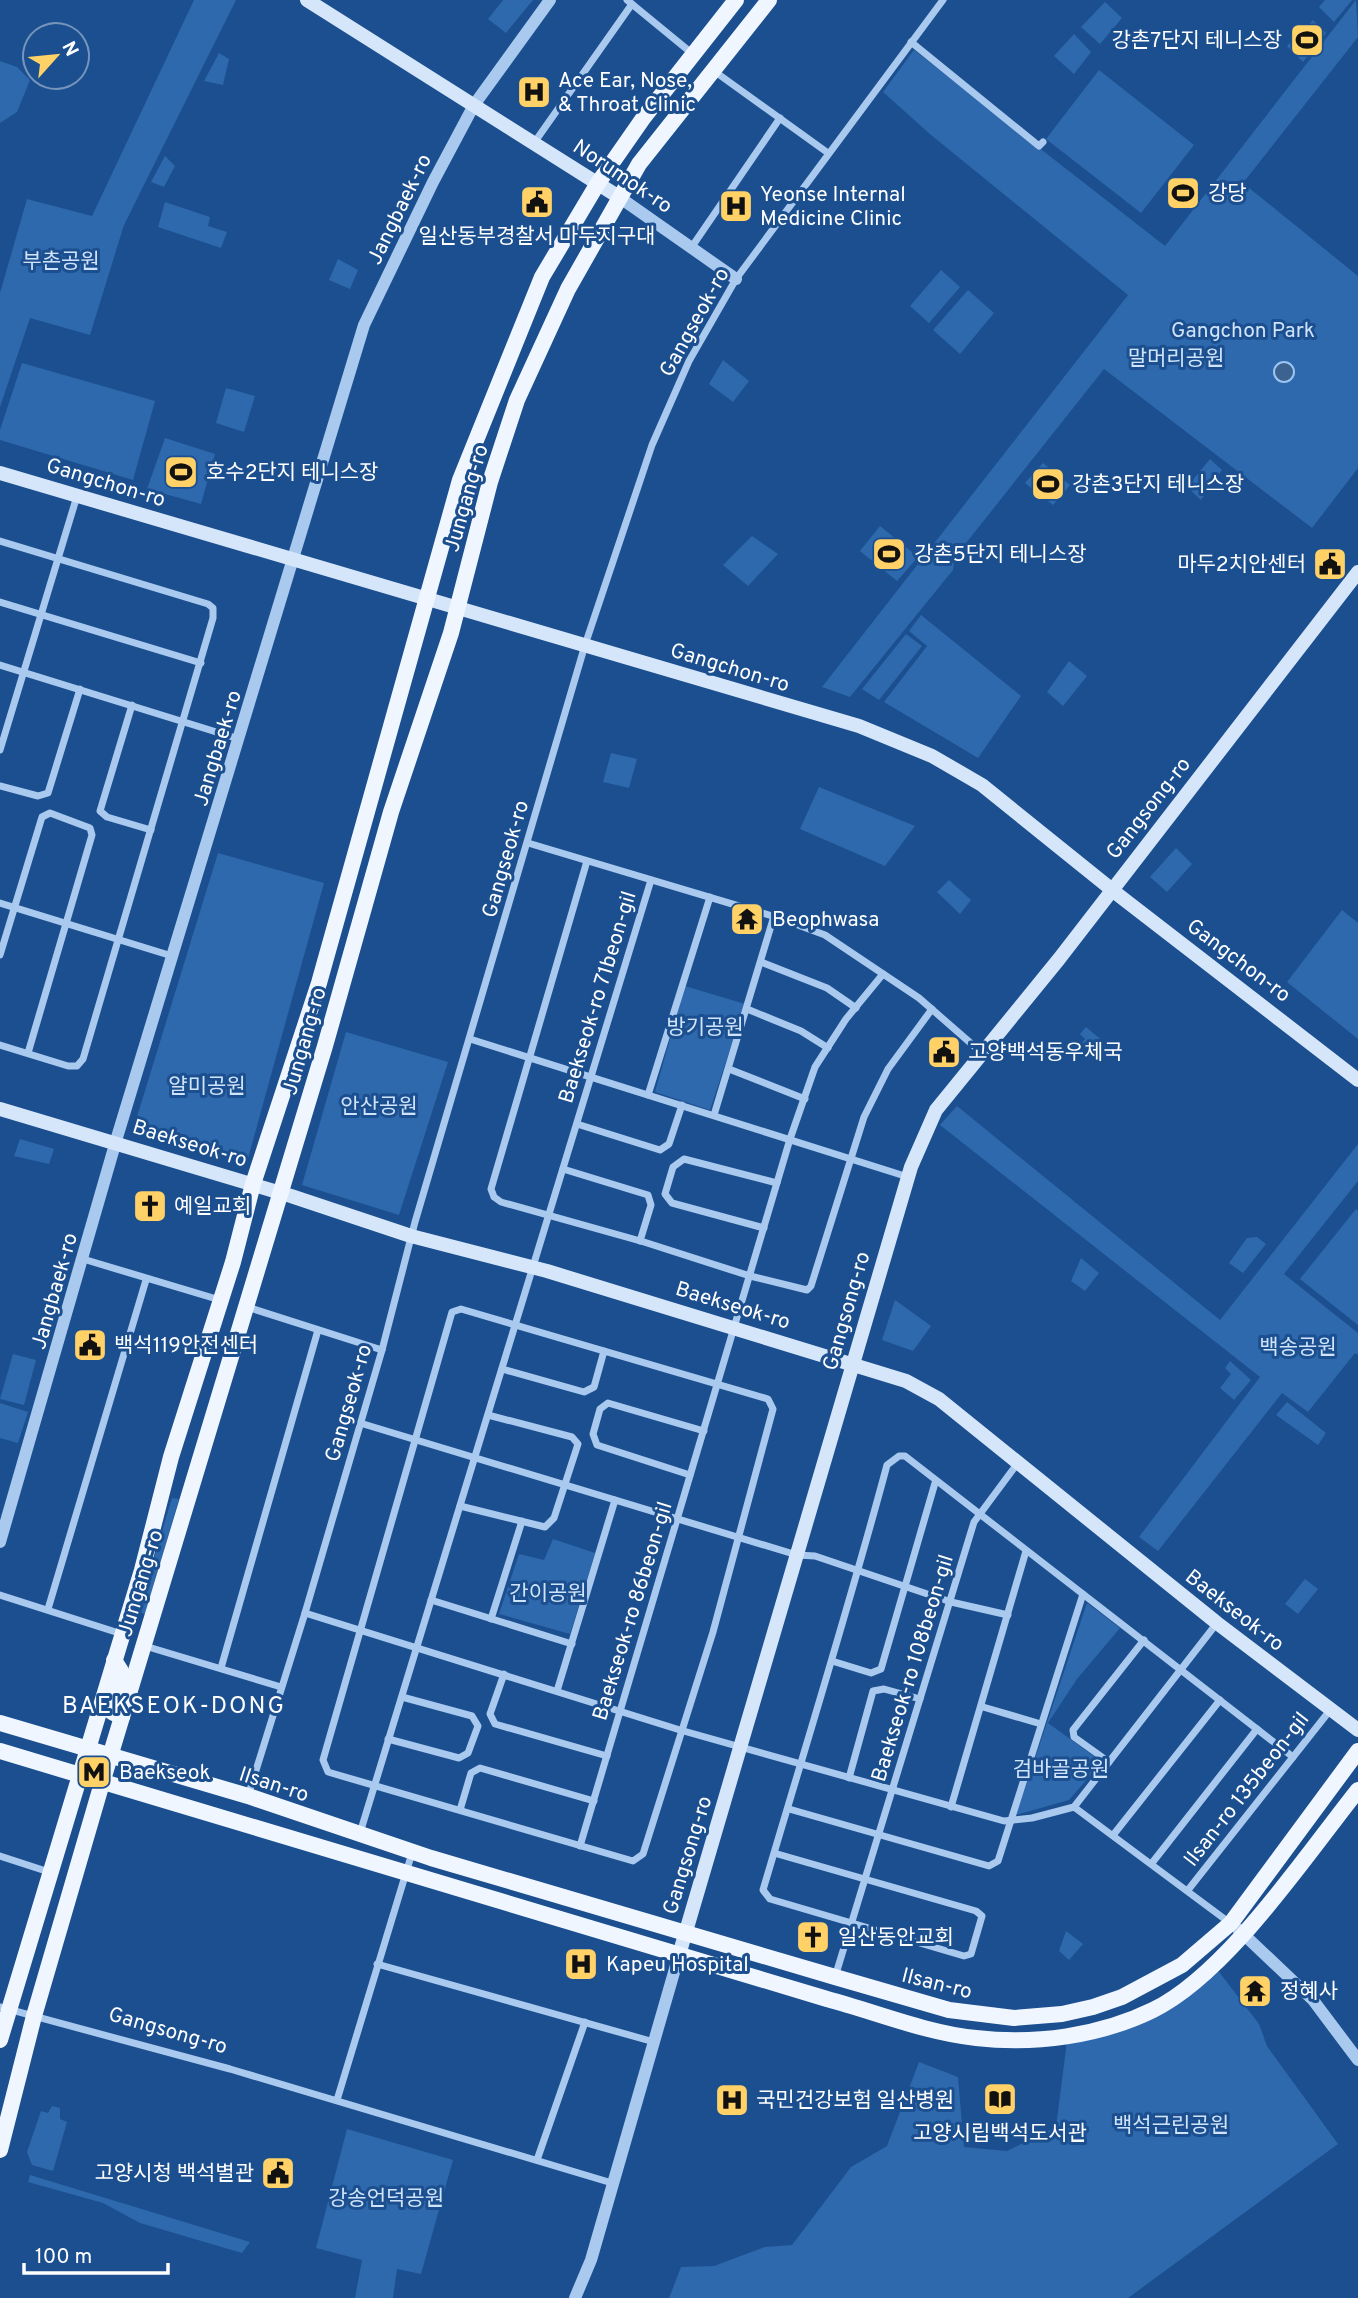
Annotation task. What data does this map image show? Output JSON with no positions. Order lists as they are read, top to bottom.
{
  "streets": {
    "main road": [
      "Norumok-ro",
      "Gangchon-ro",
      "Jungang-ro",
      "Gangsong-ro",
      "Baekseok-ro",
      "Ilsan-ro"
    ],
    "street": [
      "Jangbaek-ro",
      "Gangseok-ro",
      "Baekseok-ro 71beon-gil",
      "Baekseok-ro 86beon-gil",
      "Baekseok-ro 108beon-gil",
      "Ilsan-ro 135beon-gil"
    ]
  },
  "crossings": [
    ["Norumok-ro", "Jangbaek-ro"],
    ["Norumok-ro", "Gangseok-ro"],
    ["Norumok-ro", "Jungang-ro"],
    ["Jangbaek-ro", "Gangchon-ro"],
    ["Jangbaek-ro", "Baekseok-ro"],
    ["Gangseok-ro", "Gangchon-ro"],
    ["Gangseok-ro", "Baekseok-ro"],
    ["Gangseok-ro", "Ilsan-ro"],
    ["Gangchon-ro", "Jungang-ro"],
    ["Gangchon-ro", "Gangsong-ro"],
    ["Jungang-ro", "Gangsong-ro"],
    ["Jungang-ro", "Baekseok-ro"],
    ["Jungang-ro", "Ilsan-ro"],
    ["Gangsong-ro", "Baekseok-ro"],
    ["Gangsong-ro", "Ilsan-ro"],
    ["Baekseok-ro 71beon-gil", "Baekseok-ro"],
    ["Baekseok-ro 71beon-gil", "Ilsan-ro"],
    ["Baekseok-ro", "Baekseok-ro 86beon-gil"],
    ["Baekseok-ro", "Baekseok-ro 108beon-gil"],
    ["Baekseok-ro", "Ilsan-ro 135beon-gil"],
    ["Baekseok-ro 108beon-gil", "Ilsan-ro"],
    ["Ilsan-ro", "Ilsan-ro 135beon-gil"]
  ],
  "districts": ["BAEKSEOK-DONG"],
  "parks": [
    "부촌공원",
    "Gangchon Park",
    "말머리공원",
    "방기공원",
    "얄미공원",
    "안산공원",
    "백송공원",
    "간이공원",
    "검바골공원",
    "백석근린공원",
    "강송언덕공원"
  ],
  "places": {
    "sports": [
      "강촌7단지 테니스장",
      "강당",
      "호수2단지 테니스장",
      "강촌3단지 테니스장",
      "강촌5단지 테니스장"
    ],
    "hospital": [
      "Ace Ear, Nose, & Throat Clinic",
      "Yeonse Internal Medicine Clinic",
      "Kapeu Hospital",
      "국민건강보험 일산병원"
    ],
    "public building": [
      "일산동부경찰서 마두지구대",
      "마두2치안센터",
      "고양백석동우체국",
      "백석119안전센터",
      "고양시청 백석별관"
    ],
    "temple": ["Beophwasa", "정혜사"],
    "church": ["예일교회", "일산동안교회"],
    "metro station": ["Baekseok"],
    "library": ["고양시립백석도서관"]
  },
  "scale_bar": "100 m",
  "north": "top right"
}
